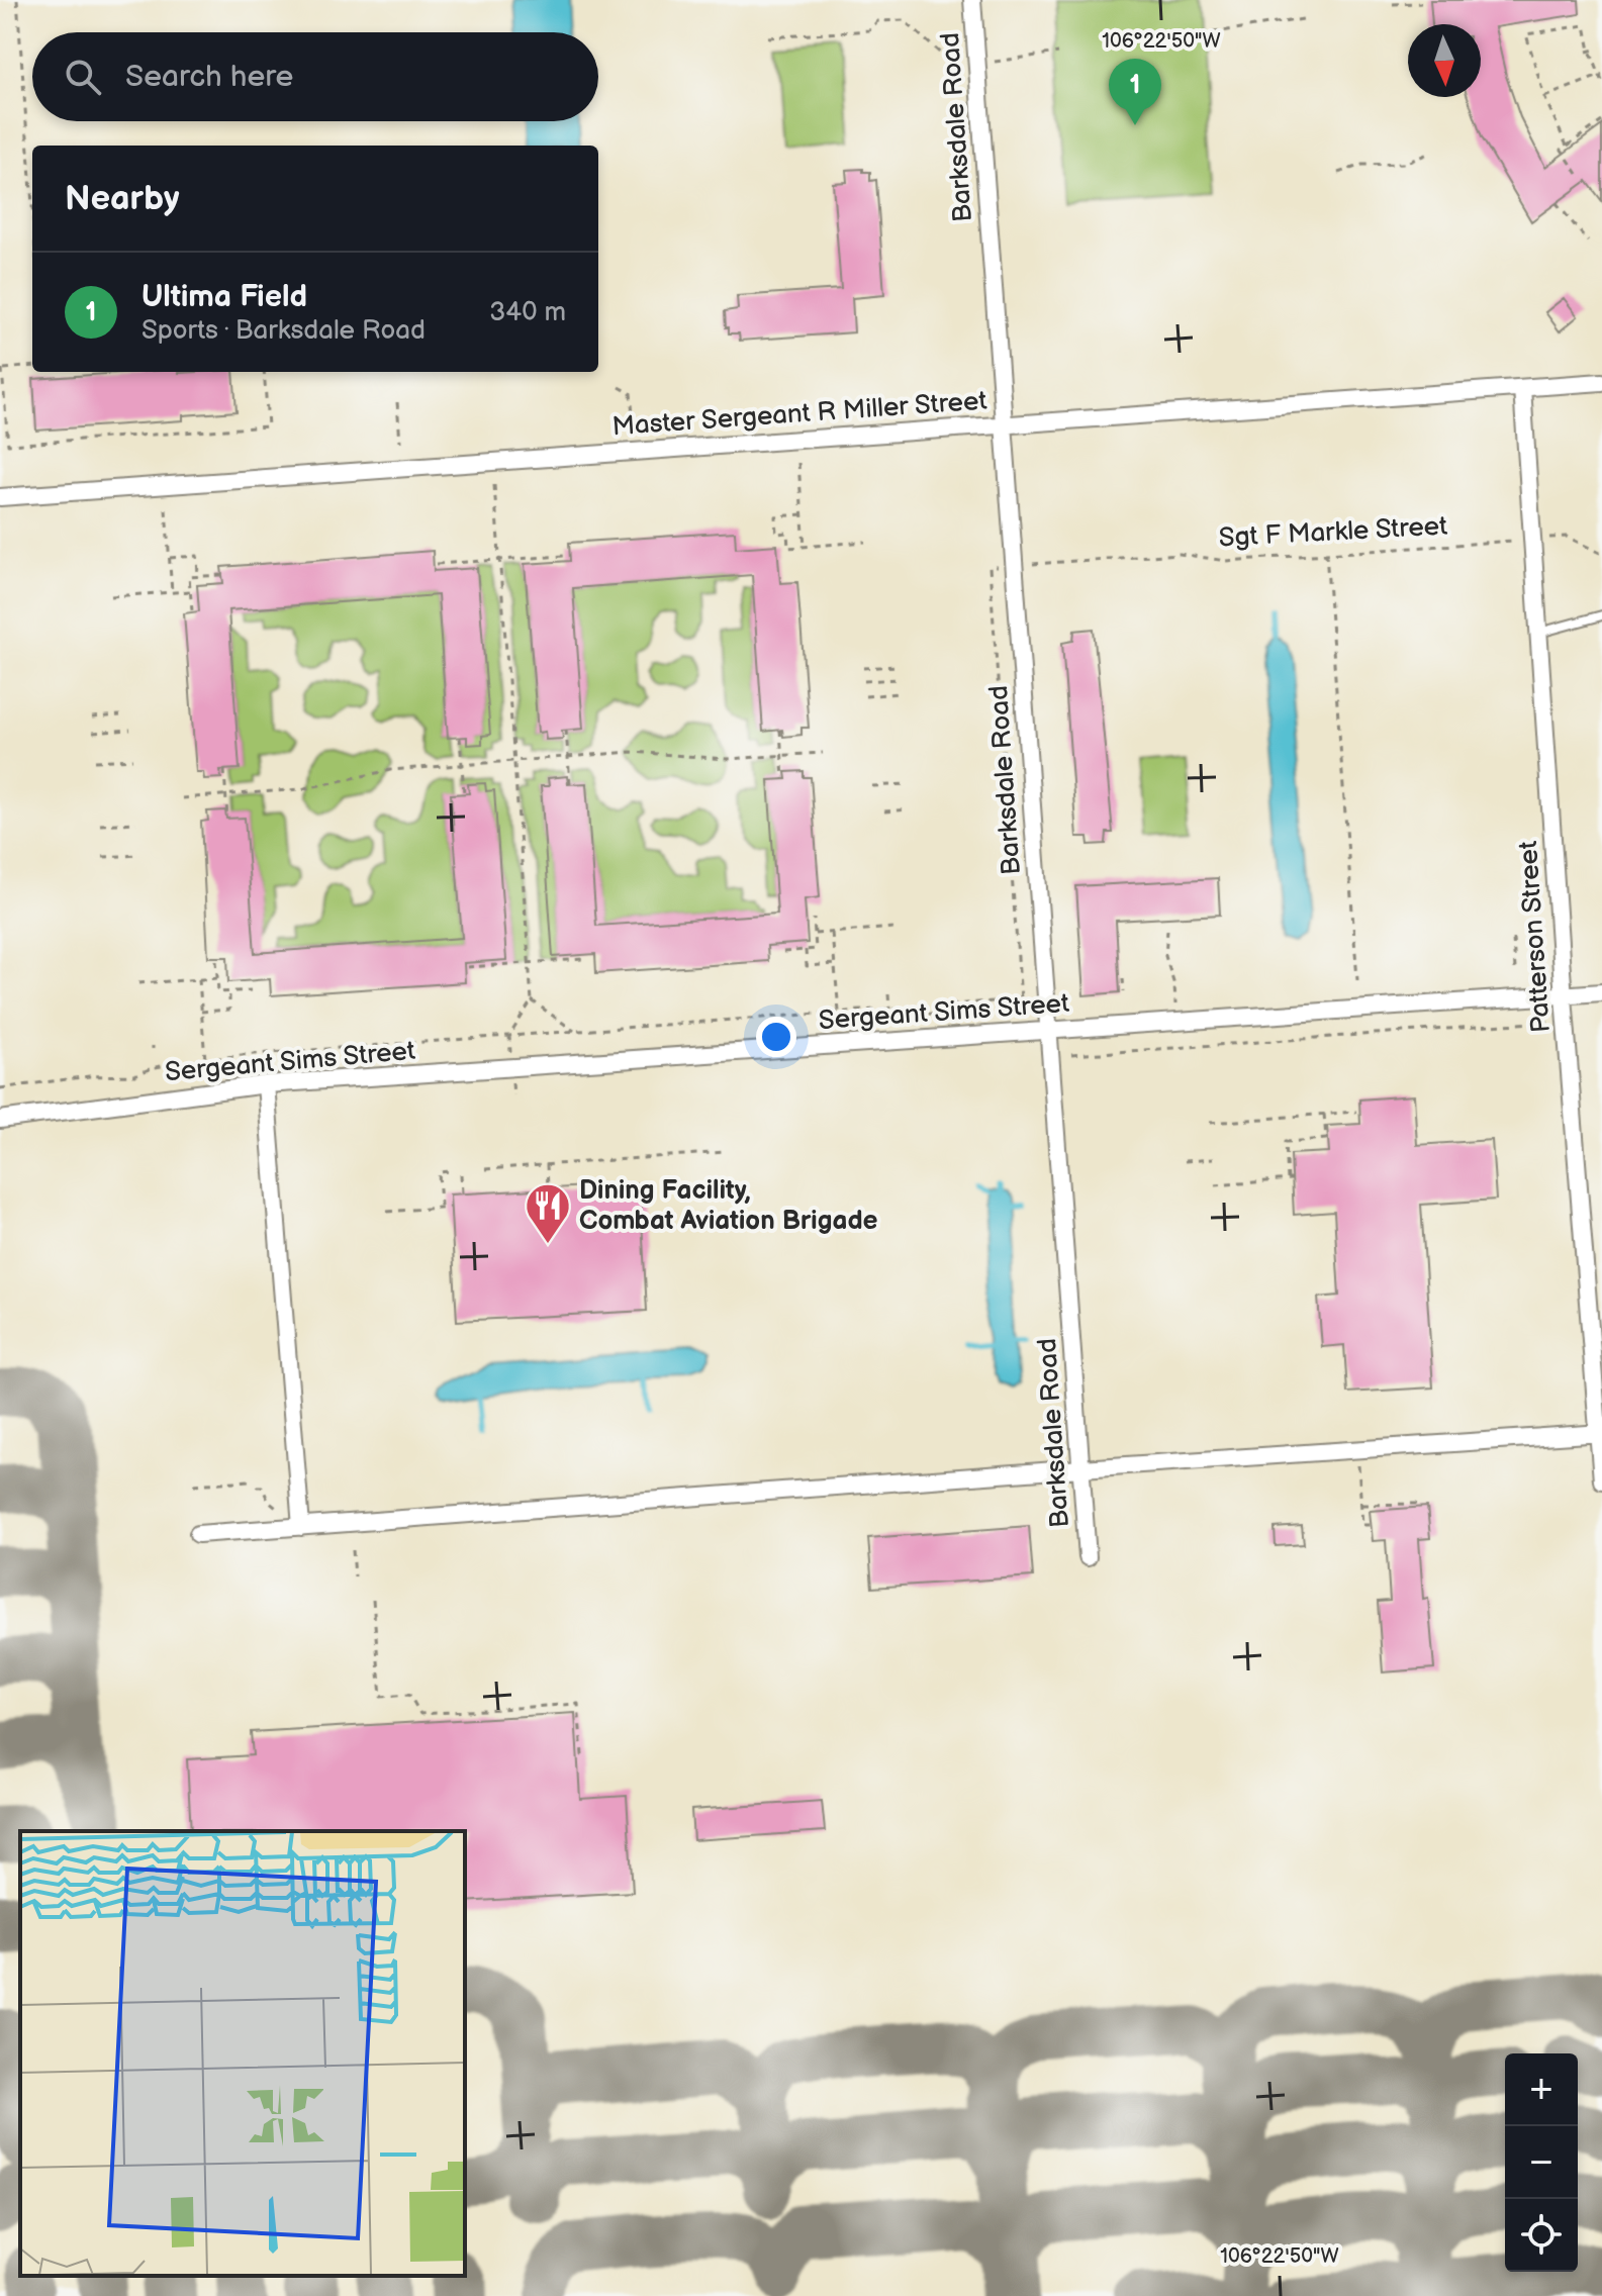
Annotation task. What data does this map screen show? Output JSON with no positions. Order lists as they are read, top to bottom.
{
  "streets": {
    "street": [
      "Barksdale Road",
      "Master Sergeant R Miller Street",
      "Patterson Street",
      "Sergeant Sims Street"
    ],
    "path": ["Sgt F Markle Street"]
  },
  "crossings": [
    ["Barksdale Road", "Master Sergeant R Miller Street"],
    ["Barksdale Road", "Sgt F Markle Street"],
    ["Barksdale Road", "Sergeant Sims Street"],
    ["Master Sergeant R Miller Street", "Patterson Street"],
    ["Sgt F Markle Street", "Patterson Street"],
    ["Patterson Street", "Sergeant Sims Street"]
  ],
  "places": {
    "restaurant": ["Dining Facility, Combat Aviation Brigade"]
  },
  "north": "bottom",
  "page": {
    "search": "Search here",
    "pins": "1",
    "heading": "Nearby",
    "list": [
      {
        "mark": "1",
        "name": "Ultima Field",
        "note": "Sports · Barksdale Road",
        "value": "340 m"
      }
    ],
    "map_buttons": ["+", "−"]
  },
  "coordinates": ["106°22'50\"W"]
}
